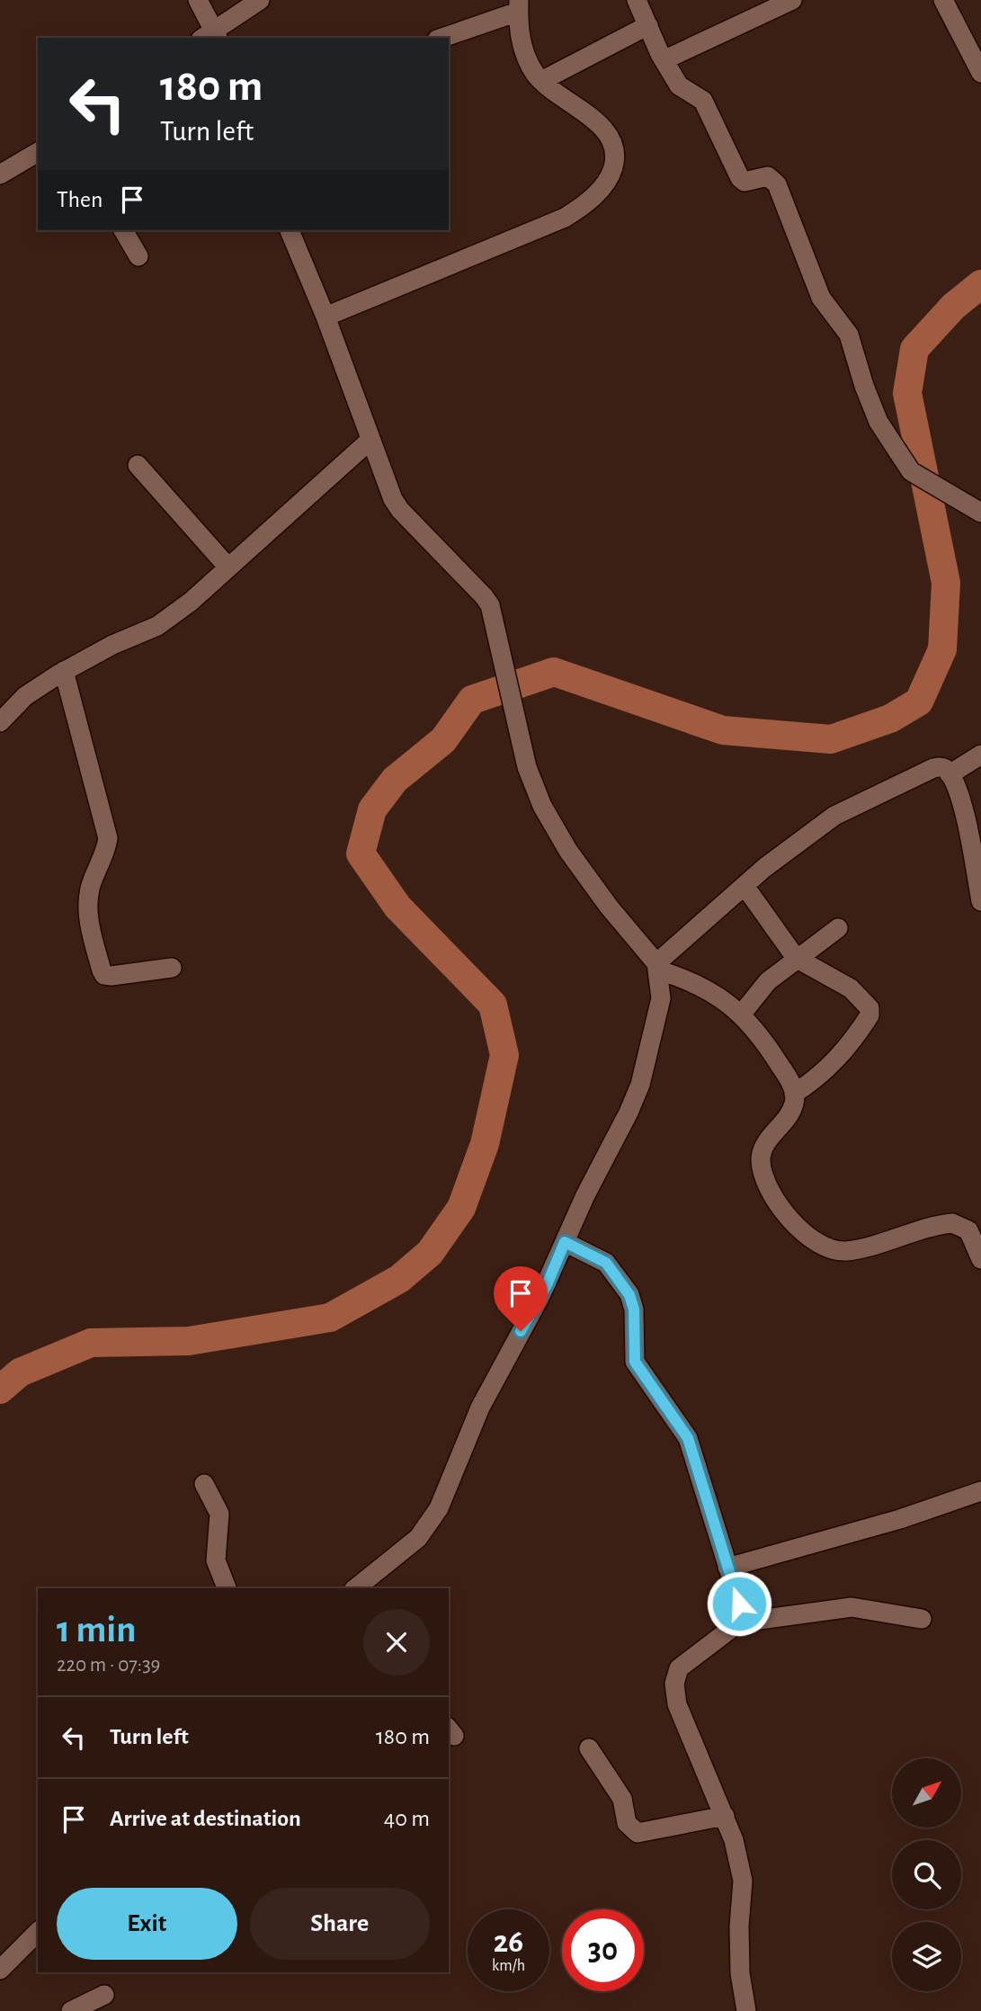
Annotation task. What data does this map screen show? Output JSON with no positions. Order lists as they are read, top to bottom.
{
  "north": "top right",
  "page": {
    "turn": ["180 m", "Turn left"],
    "then": "Then",
    "heading": ["1 min", "220 m · 07:39"],
    "list": [
      {
        "name": "Turn left",
        "value": "180 m"
      },
      {
        "name": "Arrive at destination",
        "value": "40 m"
      }
    ],
    "buttons": ["Exit", "Share"],
    "speed": "26 km/h",
    "limit": "30"
  }
}
